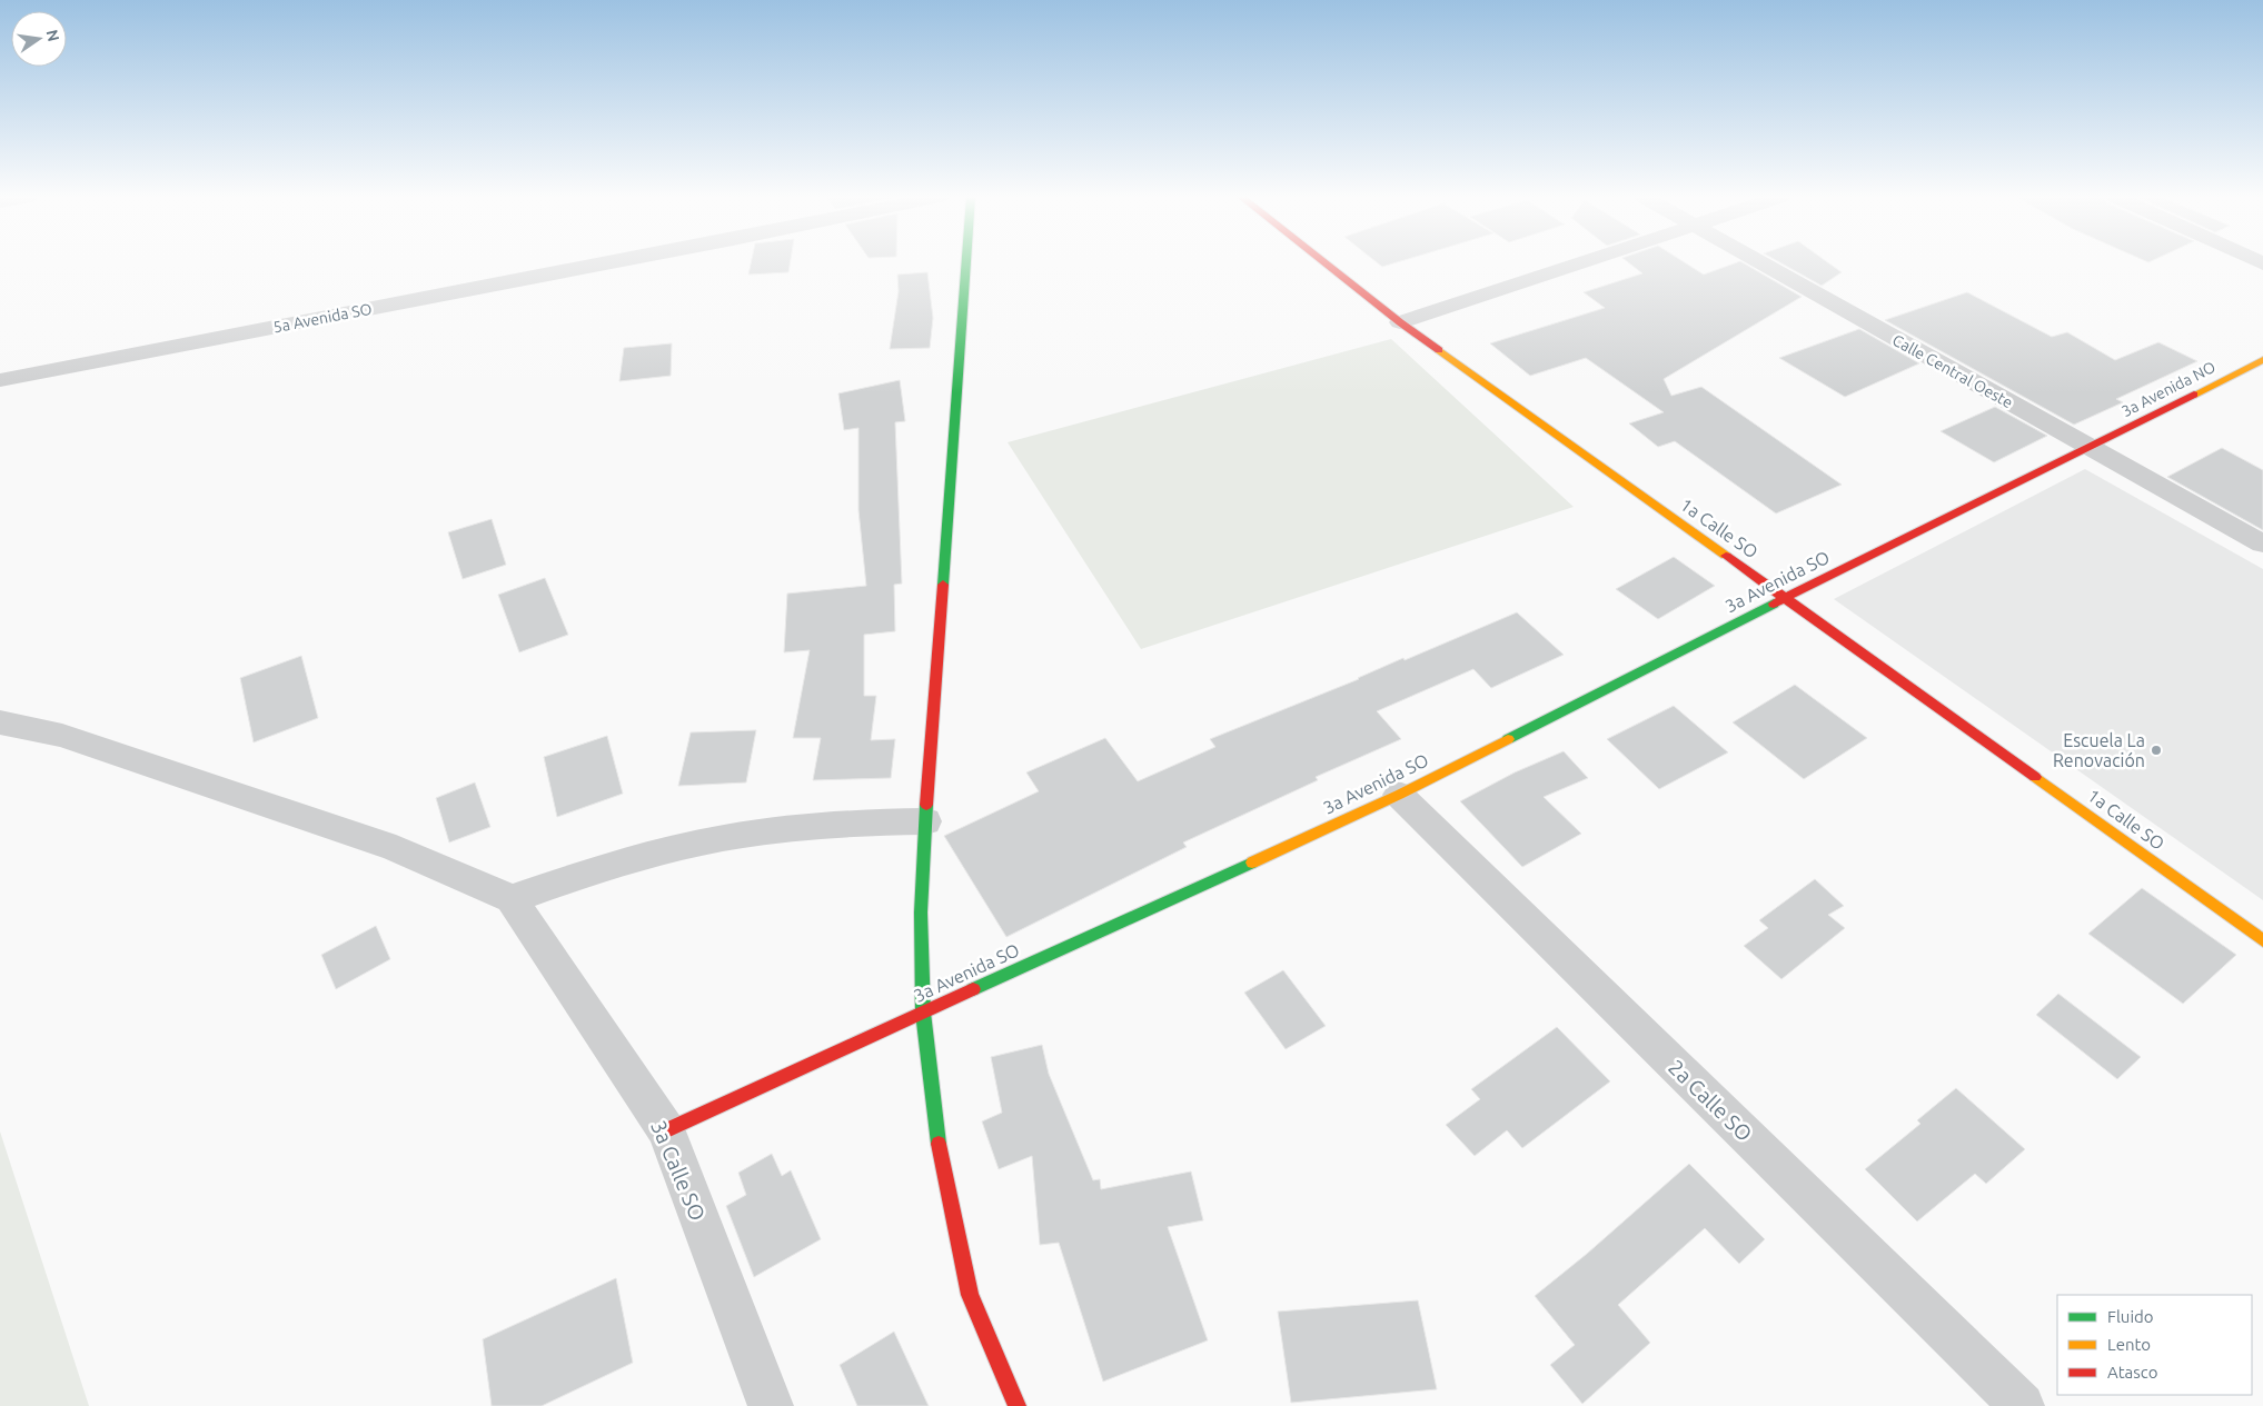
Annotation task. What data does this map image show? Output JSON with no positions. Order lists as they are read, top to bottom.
{
  "streets": {
    "street": [
      "5a Avenida SO",
      "Calle Central Oeste",
      "3a Avenida NO",
      "1a Calle SO",
      "3a Avenida SO",
      "2a Calle SO",
      "3a Calle SO"
    ]
  },
  "crossings": [
    ["Calle Central Oeste", "3a Avenida NO"],
    ["Calle Central Oeste", "3a Avenida SO"],
    ["3a Avenida NO", "3a Avenida SO"],
    ["1a Calle SO", "3a Avenida SO"],
    ["3a Avenida SO", "2a Calle SO"],
    ["3a Avenida SO", "3a Calle SO"]
  ],
  "places": ["Escuela La Renovación"],
  "legend": ["Fluido", "Lento", "Atasco"],
  "north": "right"
}
